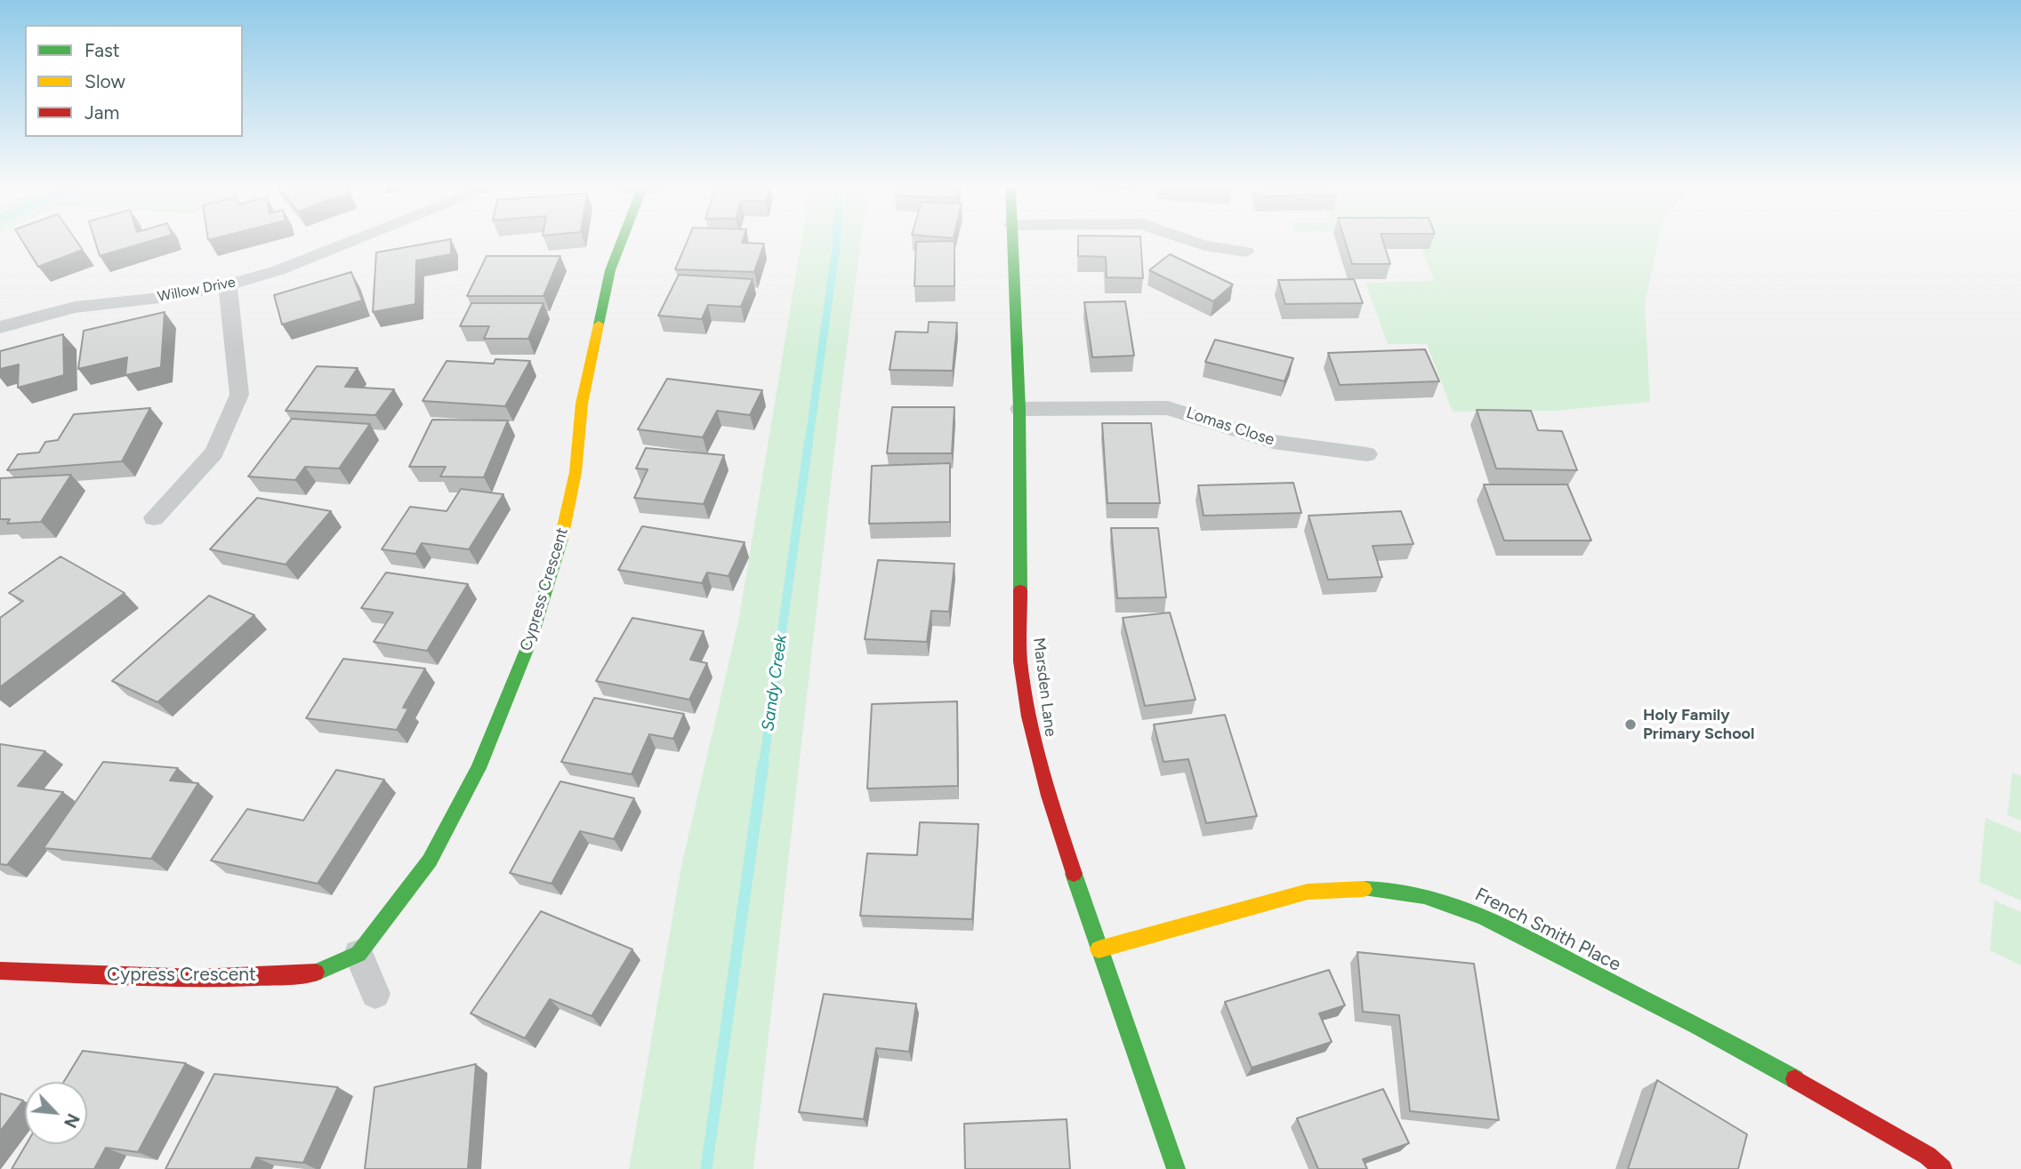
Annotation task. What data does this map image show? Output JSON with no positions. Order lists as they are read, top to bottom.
{
  "streets": {
    "street": [
      "Willow Drive",
      "Lomas Close",
      "Cypress Crescent",
      "Marsden Lane",
      "French Smith Place"
    ]
  },
  "crossings": [
    ["Lomas Close", "Marsden Lane"],
    ["Marsden Lane", "French Smith Place"]
  ],
  "water": ["Sandy Creek"],
  "places": ["Holy Family Primary School"],
  "legend": ["Fast", "Slow", "Jam"],
  "north": "bottom right"
}
